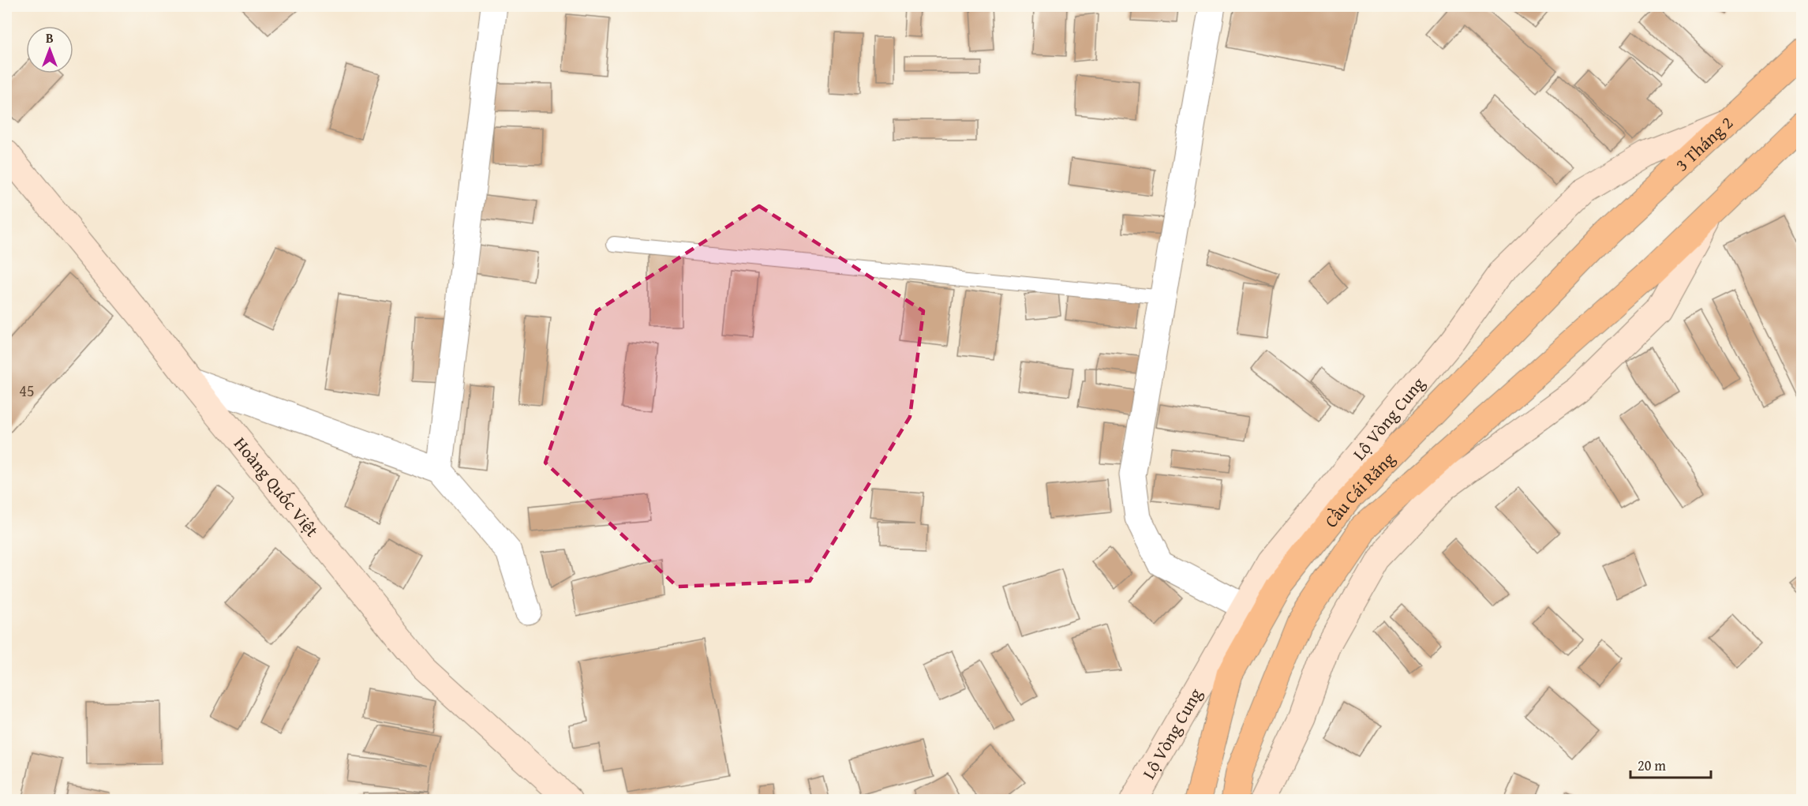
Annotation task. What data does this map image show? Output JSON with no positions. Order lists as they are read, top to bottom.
{
  "streets": {
    "highway": ["3 Tháng 2", "Cầu Cái Răng"],
    "main road": ["Lộ Vòng Cung", "Hoàng Quốc Việt"]
  },
  "crossings": [
    ["3 Tháng 2", "Lộ Vòng Cung"],
    ["3 Tháng 2", "Cầu Cái Răng"]
  ],
  "house_numbers": ["45"],
  "scale_bar": "20 m",
  "north": "top"
}
